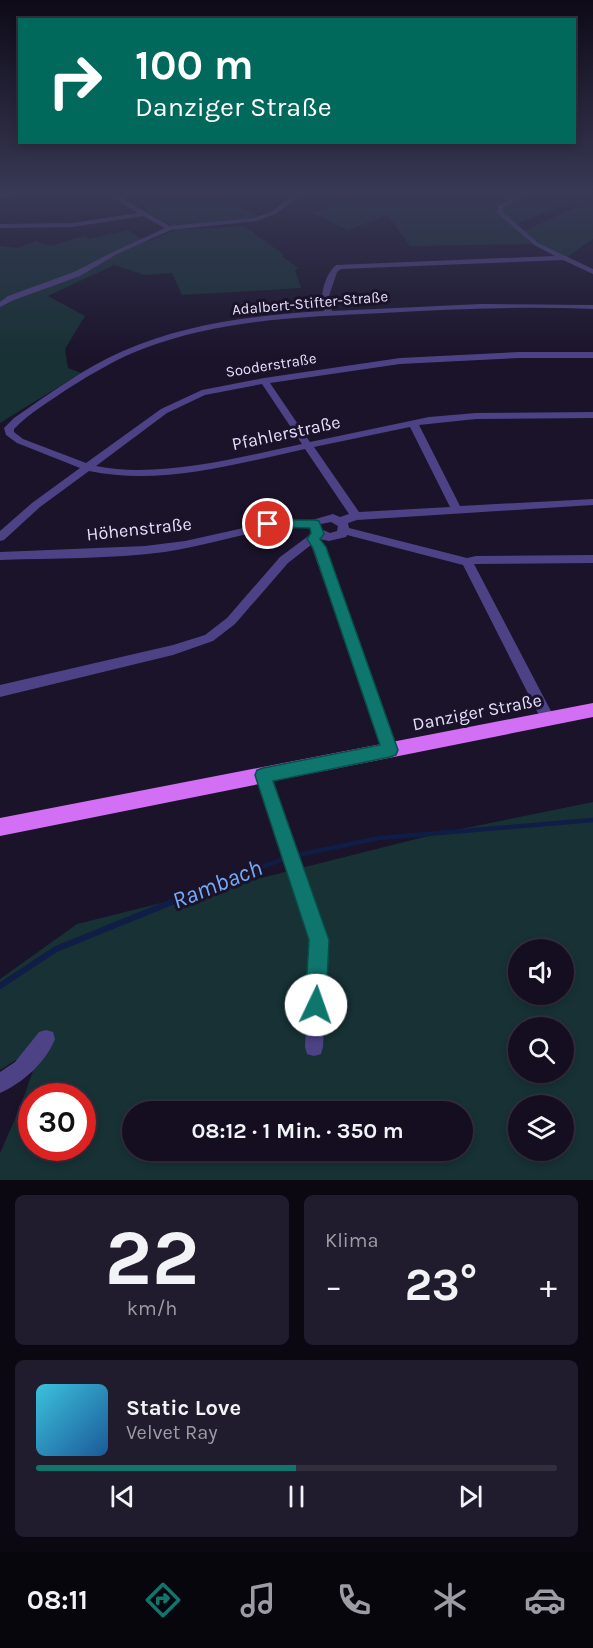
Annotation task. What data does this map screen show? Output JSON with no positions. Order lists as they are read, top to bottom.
{
  "streets": {
    "main road": ["Danziger Straße"],
    "street": [
      "Adalbert-Stifter-Straße",
      "Sooderstraße",
      "Pfahlerstraße",
      "Höhenstraße"
    ]
  },
  "crossings": [
    ["Adalbert-Stifter-Straße", "Pfahlerstraße"],
    ["Sooderstraße", "Pfahlerstraße"]
  ],
  "water": ["Rambach"],
  "page": {
    "turn": ["100 m", "Danziger Straße"],
    "limit": "30",
    "trip": "08:12 · 1 Min. · 350 m",
    "tile": [
      ["22", "km/h"],
      "Klima"
    ],
    "heat": ["−", "23°", "+"],
    "song": ["Static Love", "Velvet Ray"],
    "tabs": "08:11"
  }
}
